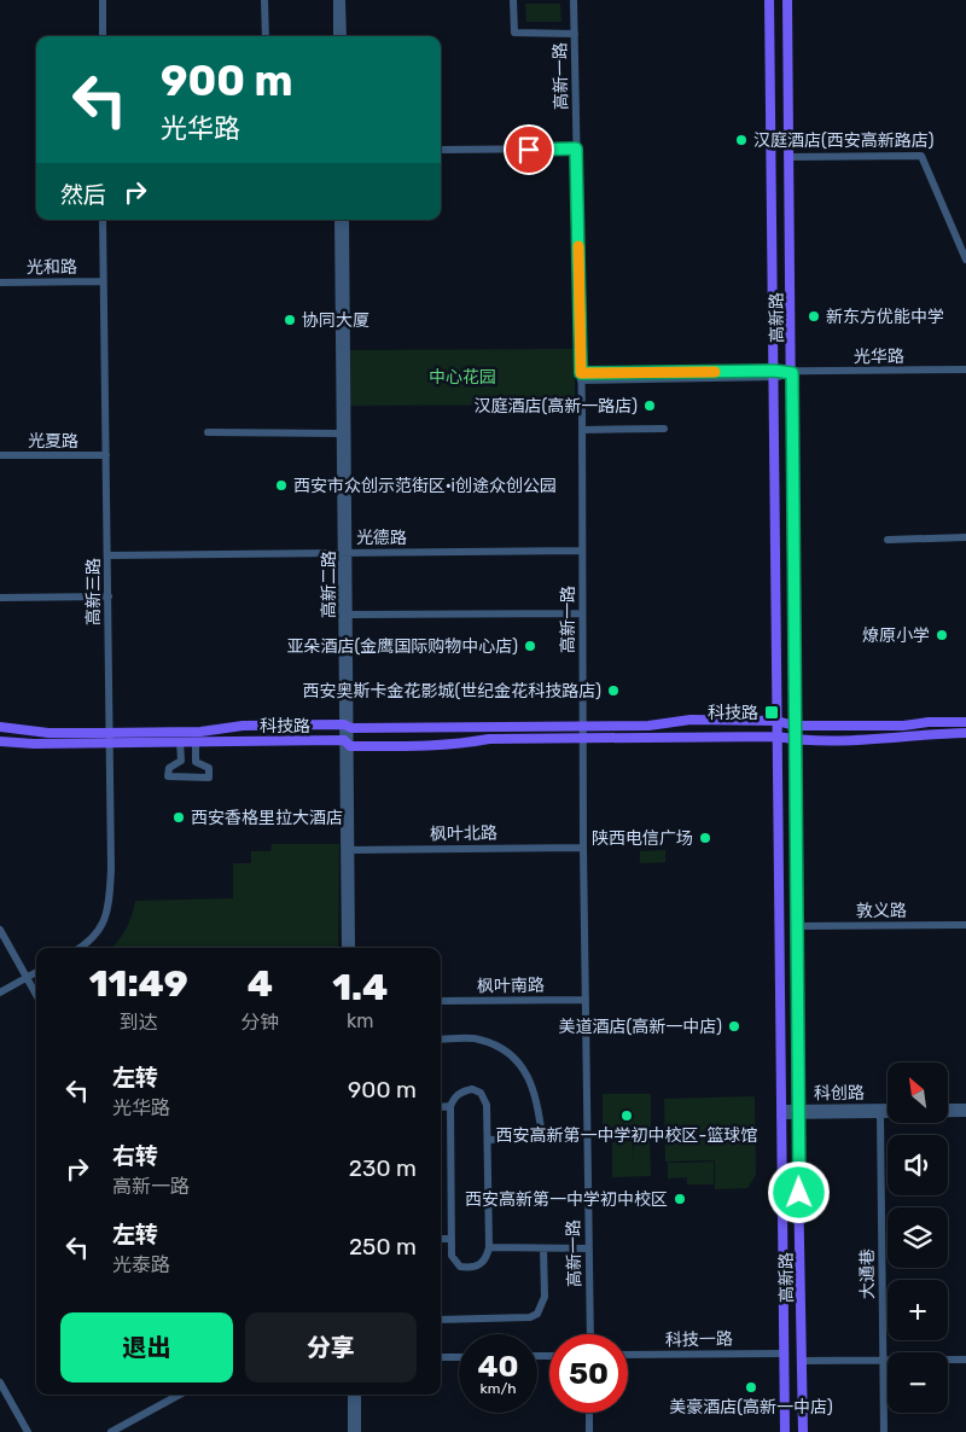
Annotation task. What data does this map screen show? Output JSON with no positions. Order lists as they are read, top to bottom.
{
  "streets": {
    "main road": ["高新路", "科技路"],
    "street": [
      "高新一路",
      "光和路",
      "光华路",
      "光夏路",
      "光德路",
      "高新二路",
      "高新三路",
      "枫叶北路",
      "敦义路",
      "枫叶南路",
      "科创路",
      "大通巷",
      "科技一路"
    ]
  },
  "crossings": [
    ["高新一路", "光华路"],
    ["高新一路", "光德路"],
    ["高新一路", "科技路"],
    ["高新一路", "枫叶北路"],
    ["高新一路", "枫叶南路"],
    ["光和路", "高新三路"],
    ["高新路", "光华路"],
    ["高新路", "科技路"],
    ["高新路", "敦义路"],
    ["高新路", "科创路"],
    ["高新路", "科技一路"],
    ["光夏路", "高新三路"],
    ["光德路", "高新二路"],
    ["光德路", "高新三路"],
    ["高新二路", "科技路"],
    ["高新二路", "枫叶北路"],
    ["高新三路", "科技路"],
    ["科创路", "大通巷"]
  ],
  "parks": ["中心花园"],
  "places": {
    "other": [
      "汉庭酒店(西安高新路店)",
      "新东方优能中学",
      "协同大厦",
      "汉庭酒店(高新一路店)",
      "西安市众创示范街区·i创途众创公园",
      "燎原小学",
      "亚朵酒店(金鹰国际购物中心店)",
      "西安奥斯卡金花影城(世纪金花科技路店)",
      "西安香格里拉大酒店",
      "陕西电信广场",
      "美道酒店(高新一中店)",
      "西安高新第一中学初中校区-篮球馆",
      "西安高新第一中学初中校区",
      "美豪酒店(高新一中店)"
    ],
    "transit": ["科技路"]
  },
  "north": "top left",
  "page": {
    "turn": ["900 m", "光华路"],
    "then": "然后",
    "eta": [
      "11:49",
      "到达",
      "4",
      "分钟",
      "1.4",
      "km"
    ],
    "list": [
      {
        "name": "左转",
        "note": "光华路",
        "value": "900 m"
      },
      {
        "name": "右转",
        "note": "高新一路",
        "value": "230 m"
      },
      {
        "name": "左转",
        "note": "光泰路",
        "value": "250 m"
      }
    ],
    "map_buttons": ["+", "−"],
    "buttons": ["退出", "分享"],
    "speed": "40 km/h",
    "limit": "50"
  }
}
